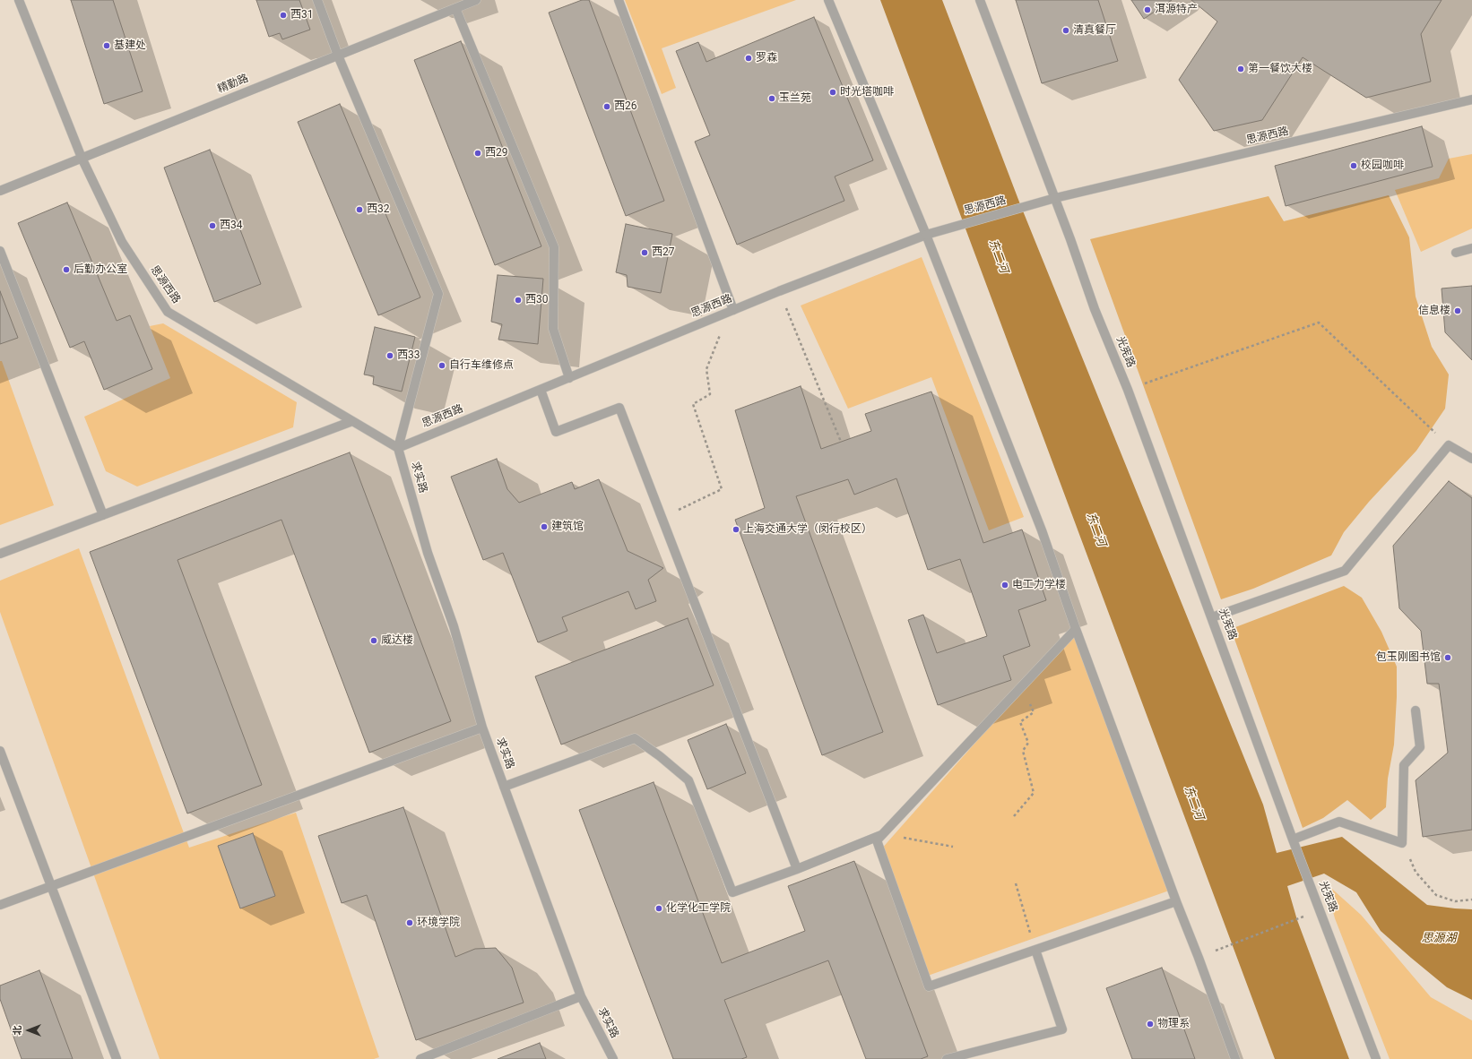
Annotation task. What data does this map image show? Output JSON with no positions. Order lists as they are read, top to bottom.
{
  "streets": {
    "street": [
      "精勤路",
      "思源西路",
      "光宪路",
      "求实路"
    ]
  },
  "crossings": [
    ["精勤路", "思源西路"],
    ["思源西路", "光宪路"],
    ["思源西路", "求实路"]
  ],
  "water": ["东二河", "思源湖"],
  "places": [
    "洱源特产",
    "西31",
    "清真餐厅",
    "基建处",
    "罗森",
    "第一餐饮大楼",
    "时光塔咖啡",
    "玉兰苑",
    "西26",
    "西29",
    "校园咖啡",
    "西32",
    "西34",
    "西27",
    "后勤办公室",
    "西30",
    "信息楼",
    "西33",
    "自行车维修点",
    "建筑馆",
    "上海交通大学（闵行校区）",
    "电工力学楼",
    "威达楼",
    "包玉刚图书馆",
    "化学化工学院",
    "环境学院",
    "物理系"
  ],
  "north": "left"
}
